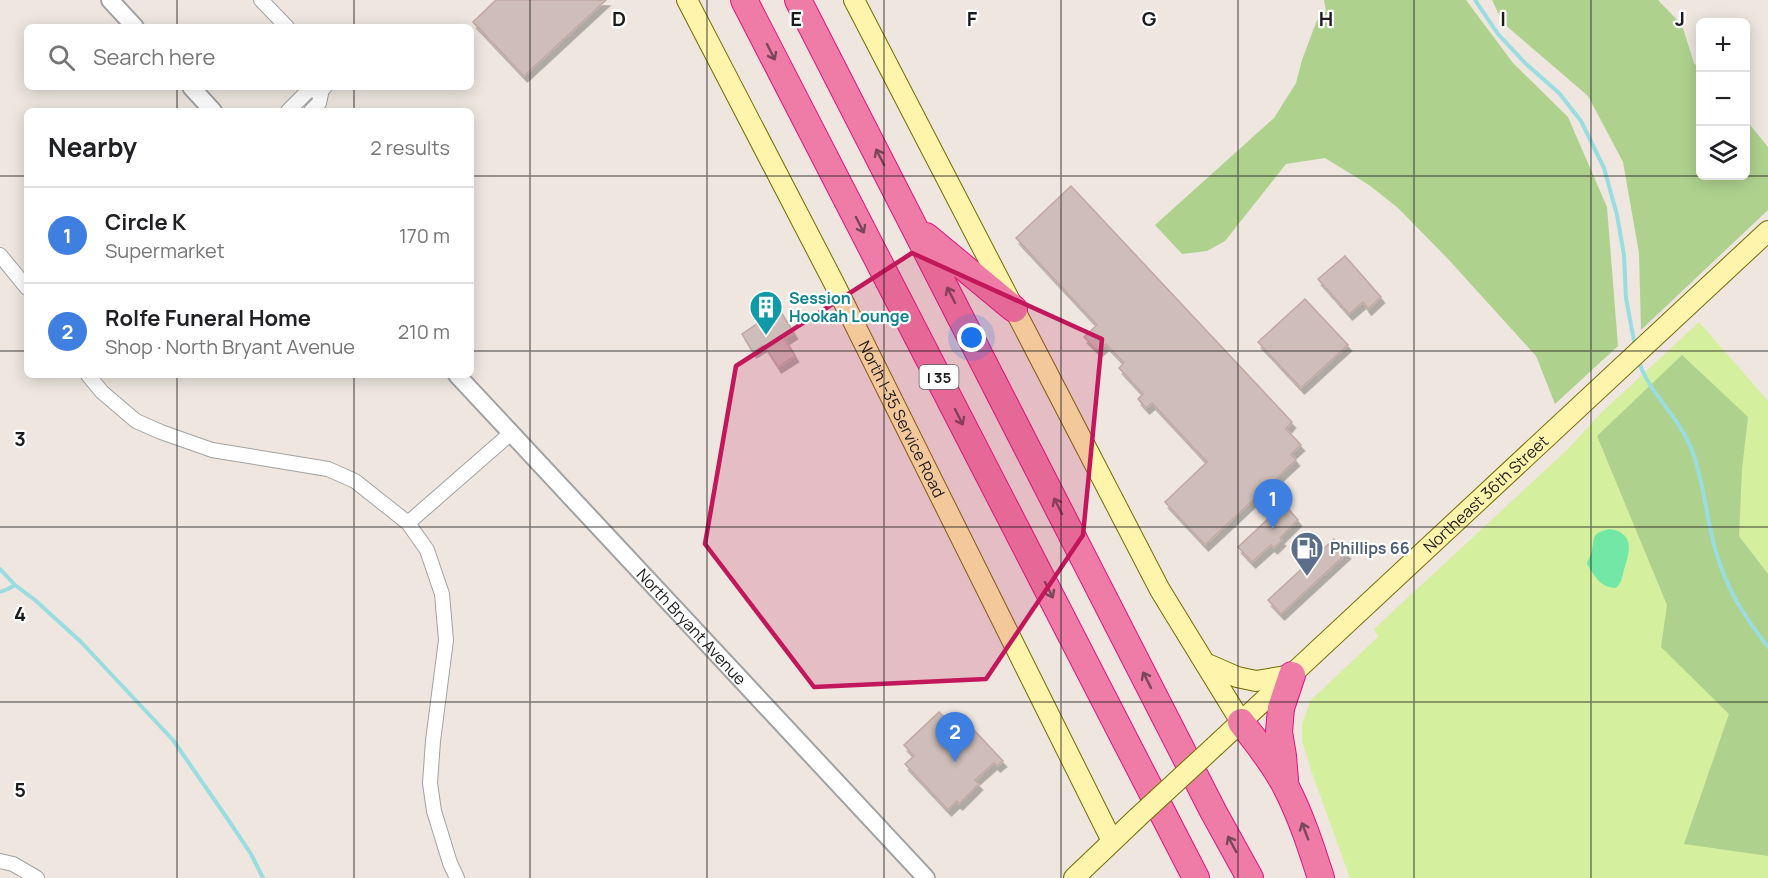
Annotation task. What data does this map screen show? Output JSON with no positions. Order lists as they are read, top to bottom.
{
  "streets": {
    "highway": ["I 35"],
    "main road": ["North I-35 Service Road", "Northeast 36th Street"],
    "street": ["North Bryant Avenue"]
  },
  "crossings": [
    ["North I-35 Service Road", "Northeast 36th Street"]
  ],
  "places": {
    "building": ["Session Hookah Lounge"],
    "fuel station": ["Phillips 66"]
  },
  "page": {
    "map_buttons": ["+", "−"],
    "search": "Search here",
    "heading": ["Nearby", "2 results"],
    "list": [
      {
        "mark": "1",
        "name": "Circle K",
        "note": "Supermarket",
        "value": "170 m"
      },
      {
        "mark": "2",
        "name": "Rolfe Funeral Home",
        "note": "Shop · North Bryant Avenue",
        "value": "210 m"
      }
    ],
    "pins": ["1", "2"]
  },
  "grid": {
    "columns": [
      "D",
      "E",
      "F",
      "G",
      "H",
      "I",
      "J"
    ],
    "rows": ["3", "4", "5"]
  }
}
